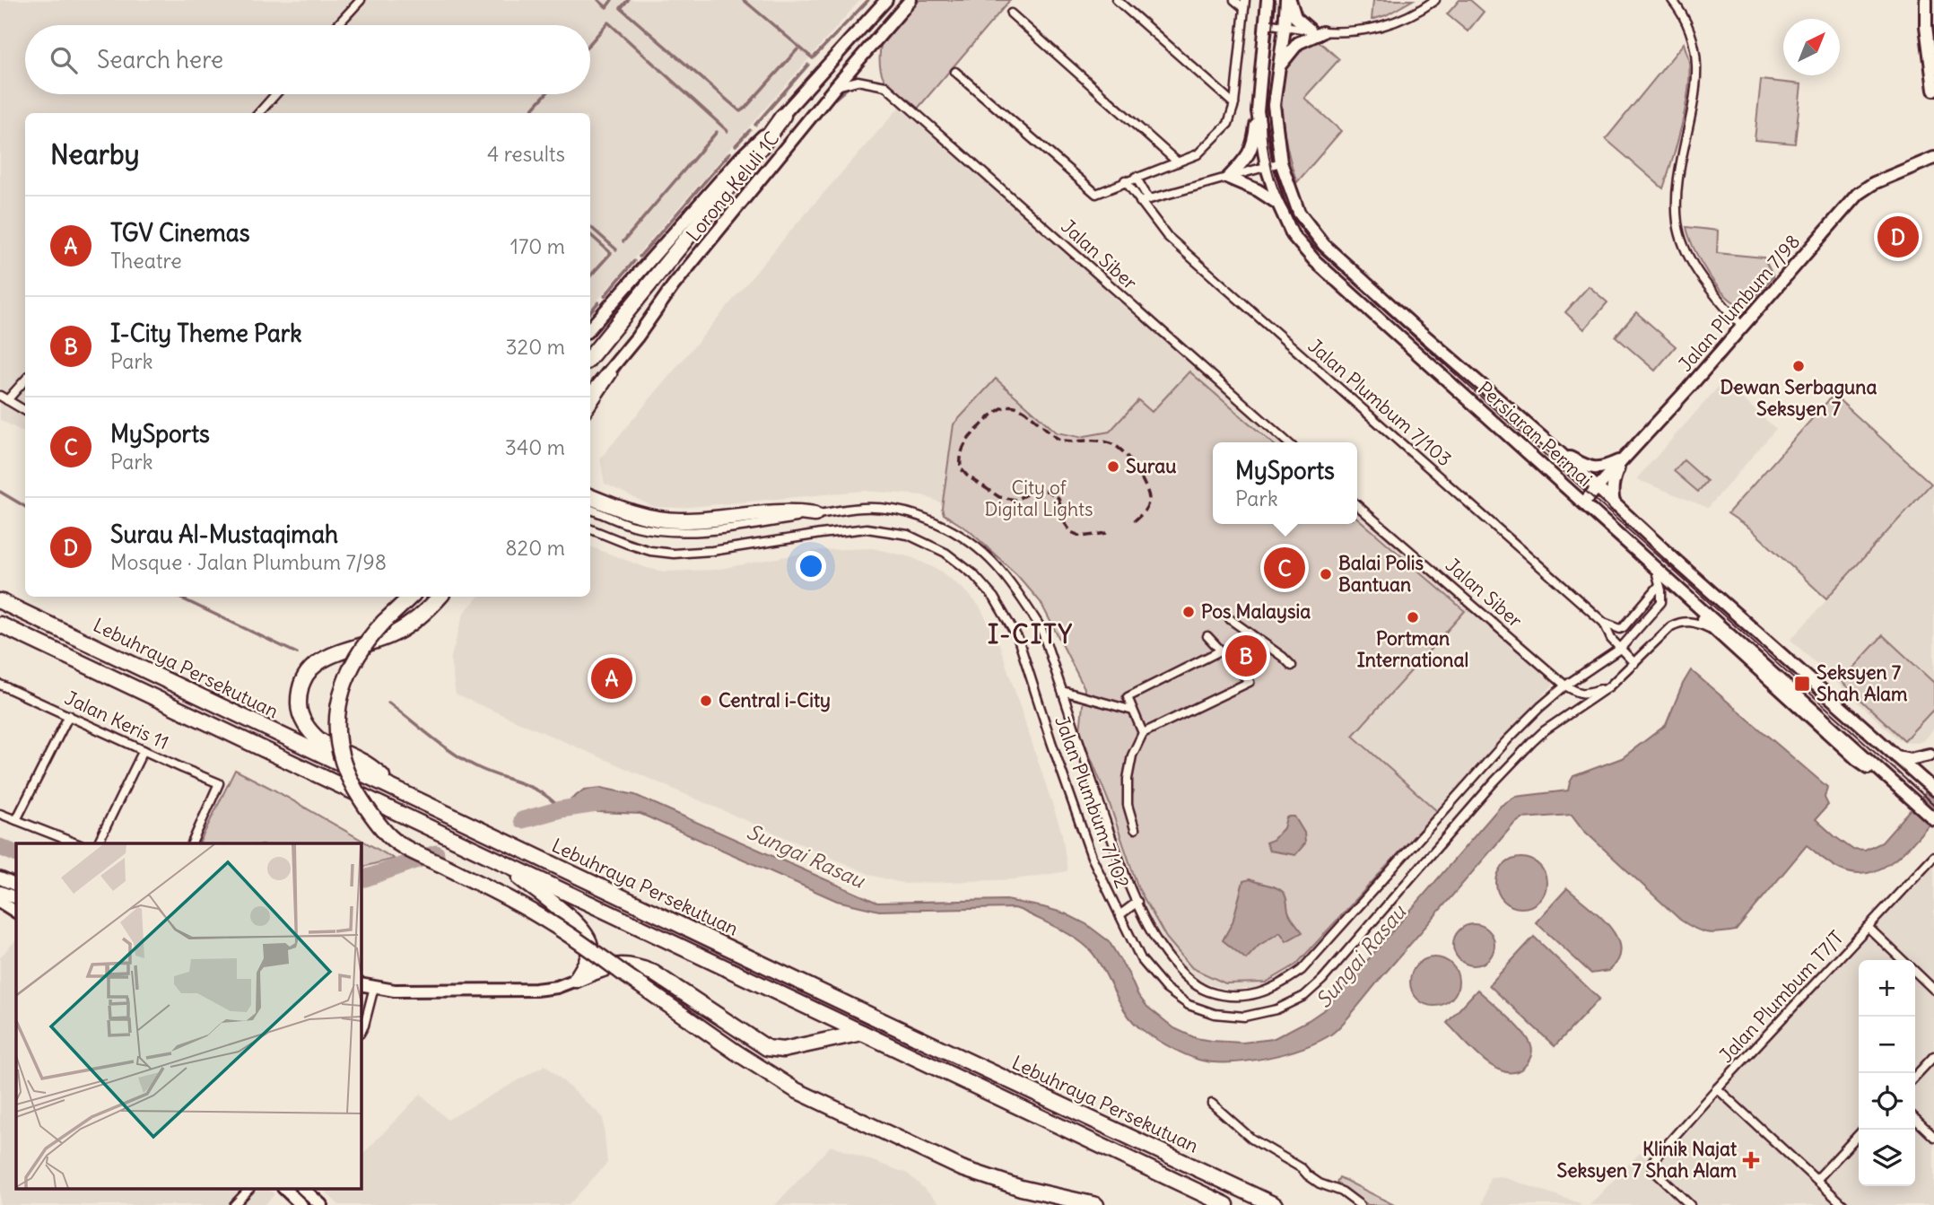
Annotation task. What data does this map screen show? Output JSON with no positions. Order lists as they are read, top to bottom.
{
  "streets": {
    "highway": ["Lebuhraya Persekutuan"],
    "main road": ["Lorong Keluli 1C", "Jalan Plumbum 7/98", "Persiaran Permai"],
    "street": [
      "Jalan Siber",
      "Jalan Plumbum 7/103",
      "Jalan Keris 11",
      "Jalan Plumbum 7/102",
      "Jalan Plumbum T7/T"
    ]
  },
  "crossings": [
    ["Lorong Keluli 1C", "Jalan Siber"],
    ["Jalan Siber", "Jalan Plumbum 7/102"],
    ["Jalan Plumbum 7/98", "Persiaran Permai"],
    ["Jalan Plumbum 7/103", "Jalan Plumbum 7/102"],
    ["Persiaran Permai", "Jalan Plumbum 7/102"]
  ],
  "districts": ["I-CITY"],
  "water": ["Sungai Rasau"],
  "parks": ["City of Digital Lights"],
  "places": {
    "other": [
      "Dewan Serbaguna Seksyen 7",
      "Surau",
      "Balai Polis Bantuan",
      "Pos Malaysia",
      "Portman International",
      "Central i-City"
    ],
    "transit": ["Seksyen 7 Shah Alam"],
    "health": ["Klinik Najat Seksyen 7 Shah Alam"]
  },
  "north": "top right",
  "page": {
    "search": "Search here",
    "heading": ["Nearby", "4 results"],
    "list": [
      {
        "mark": "A",
        "name": "TGV Cinemas",
        "note": "Theatre",
        "value": "170 m"
      },
      {
        "mark": "B",
        "name": "I-City Theme Park",
        "note": "Park",
        "value": "320 m"
      },
      {
        "mark": "C",
        "name": "MySports",
        "note": "Park",
        "value": "340 m"
      },
      {
        "mark": "D",
        "name": "Surau Al-Mustaqimah",
        "note": "Mosque · Jalan Plumbum 7/98",
        "value": "820 m"
      }
    ],
    "pins": [
      "D",
      "C",
      "B",
      "A"
    ],
    "popup": ["MySports", "Park"],
    "map_buttons": ["+", "−"]
  }
}
